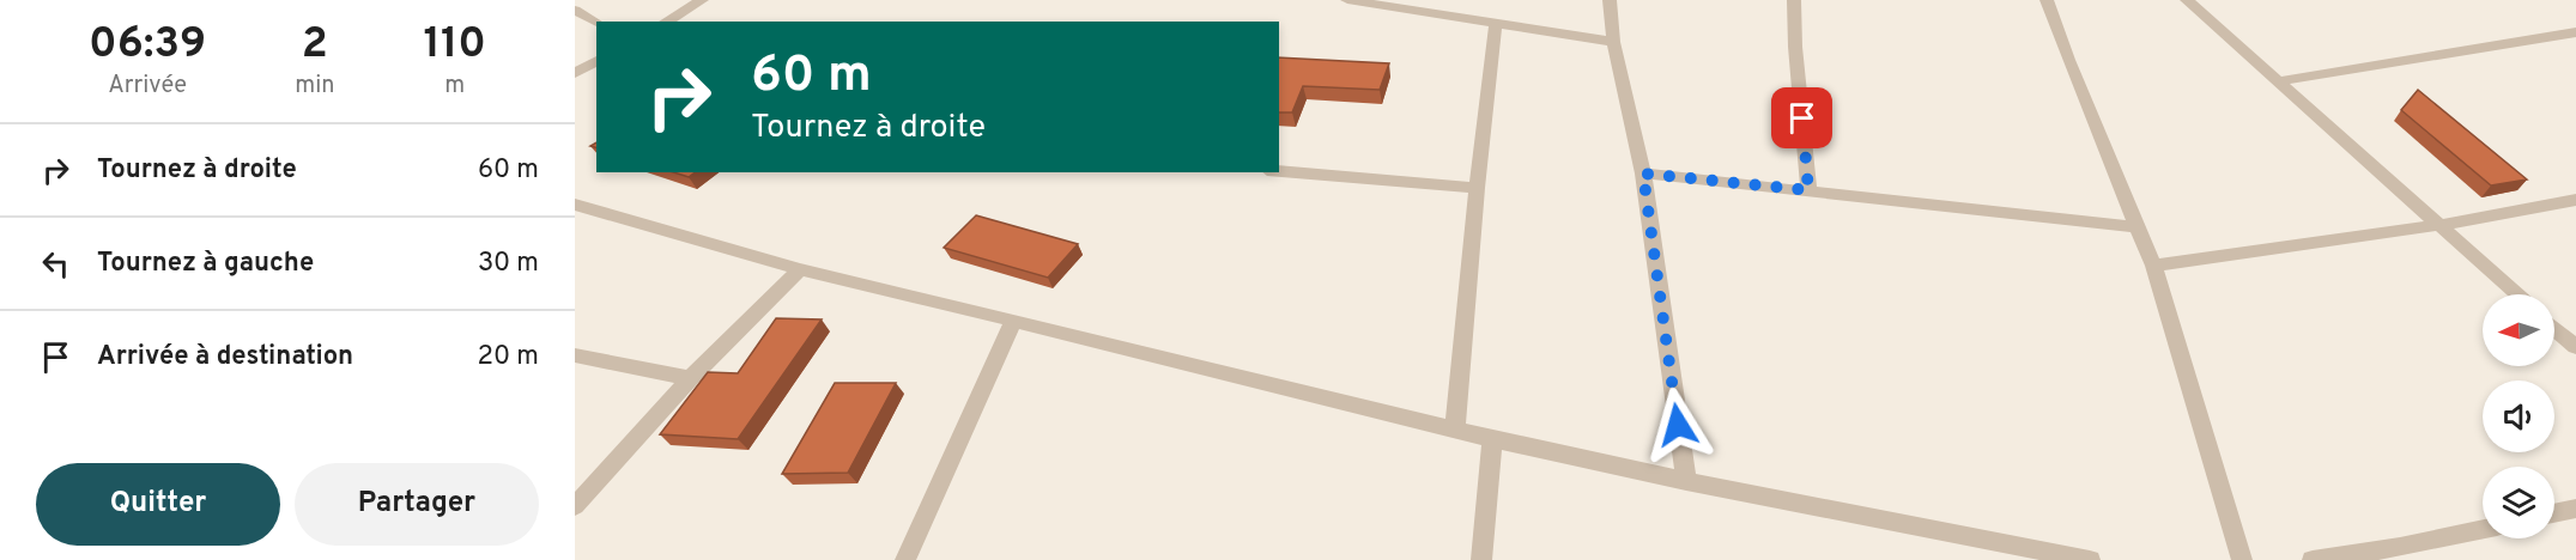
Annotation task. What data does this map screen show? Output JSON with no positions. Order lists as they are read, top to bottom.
{
  "north": "left",
  "page": {
    "eta": [
      "06:39",
      "Arrivée",
      "2",
      "min",
      "110",
      "m"
    ],
    "turn": ["60 m", "Tournez à droite"],
    "list": [
      {
        "name": "Tournez à droite",
        "value": "60 m"
      },
      {
        "name": "Tournez à gauche",
        "value": "30 m"
      },
      {
        "name": "Arrivée à destination",
        "value": "20 m"
      }
    ],
    "buttons": ["Quitter", "Partager"]
  }
}
